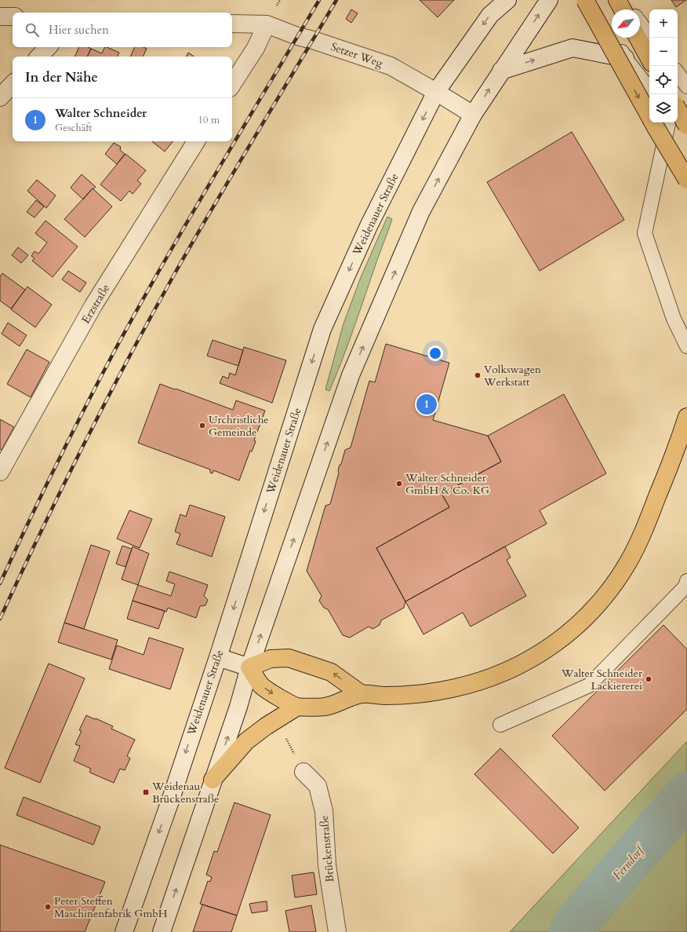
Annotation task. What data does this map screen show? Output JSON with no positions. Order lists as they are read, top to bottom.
{
  "streets": {
    "main road": [
      "Setzer Weg",
      "Weidenauer Straße",
      "Erzstraße",
      "Brückenstraße"
    ]
  },
  "crossings": [
    ["Setzer Weg", "Weidenauer Straße"]
  ],
  "water": ["Ferndorf"],
  "places": {
    "other": [
      "Volkswagen Werkstatt",
      "Urchristliche Gemeinde",
      "Walter Schneider GmbH & Co. KG",
      "Walter Schneider Lackiererei",
      "Peter Steffen Maschinenfabrik GmbH"
    ],
    "transit": ["Weidenau Brückenstraße"]
  },
  "north": "bottom left",
  "page": {
    "map_buttons": ["+", "−"],
    "search": "Hier suchen",
    "heading": "In der Nähe",
    "list": [
      {
        "mark": "1",
        "name": "Walter Schneider",
        "note": "Geschäft",
        "value": "10 m"
      }
    ],
    "pins": "1"
  }
}
